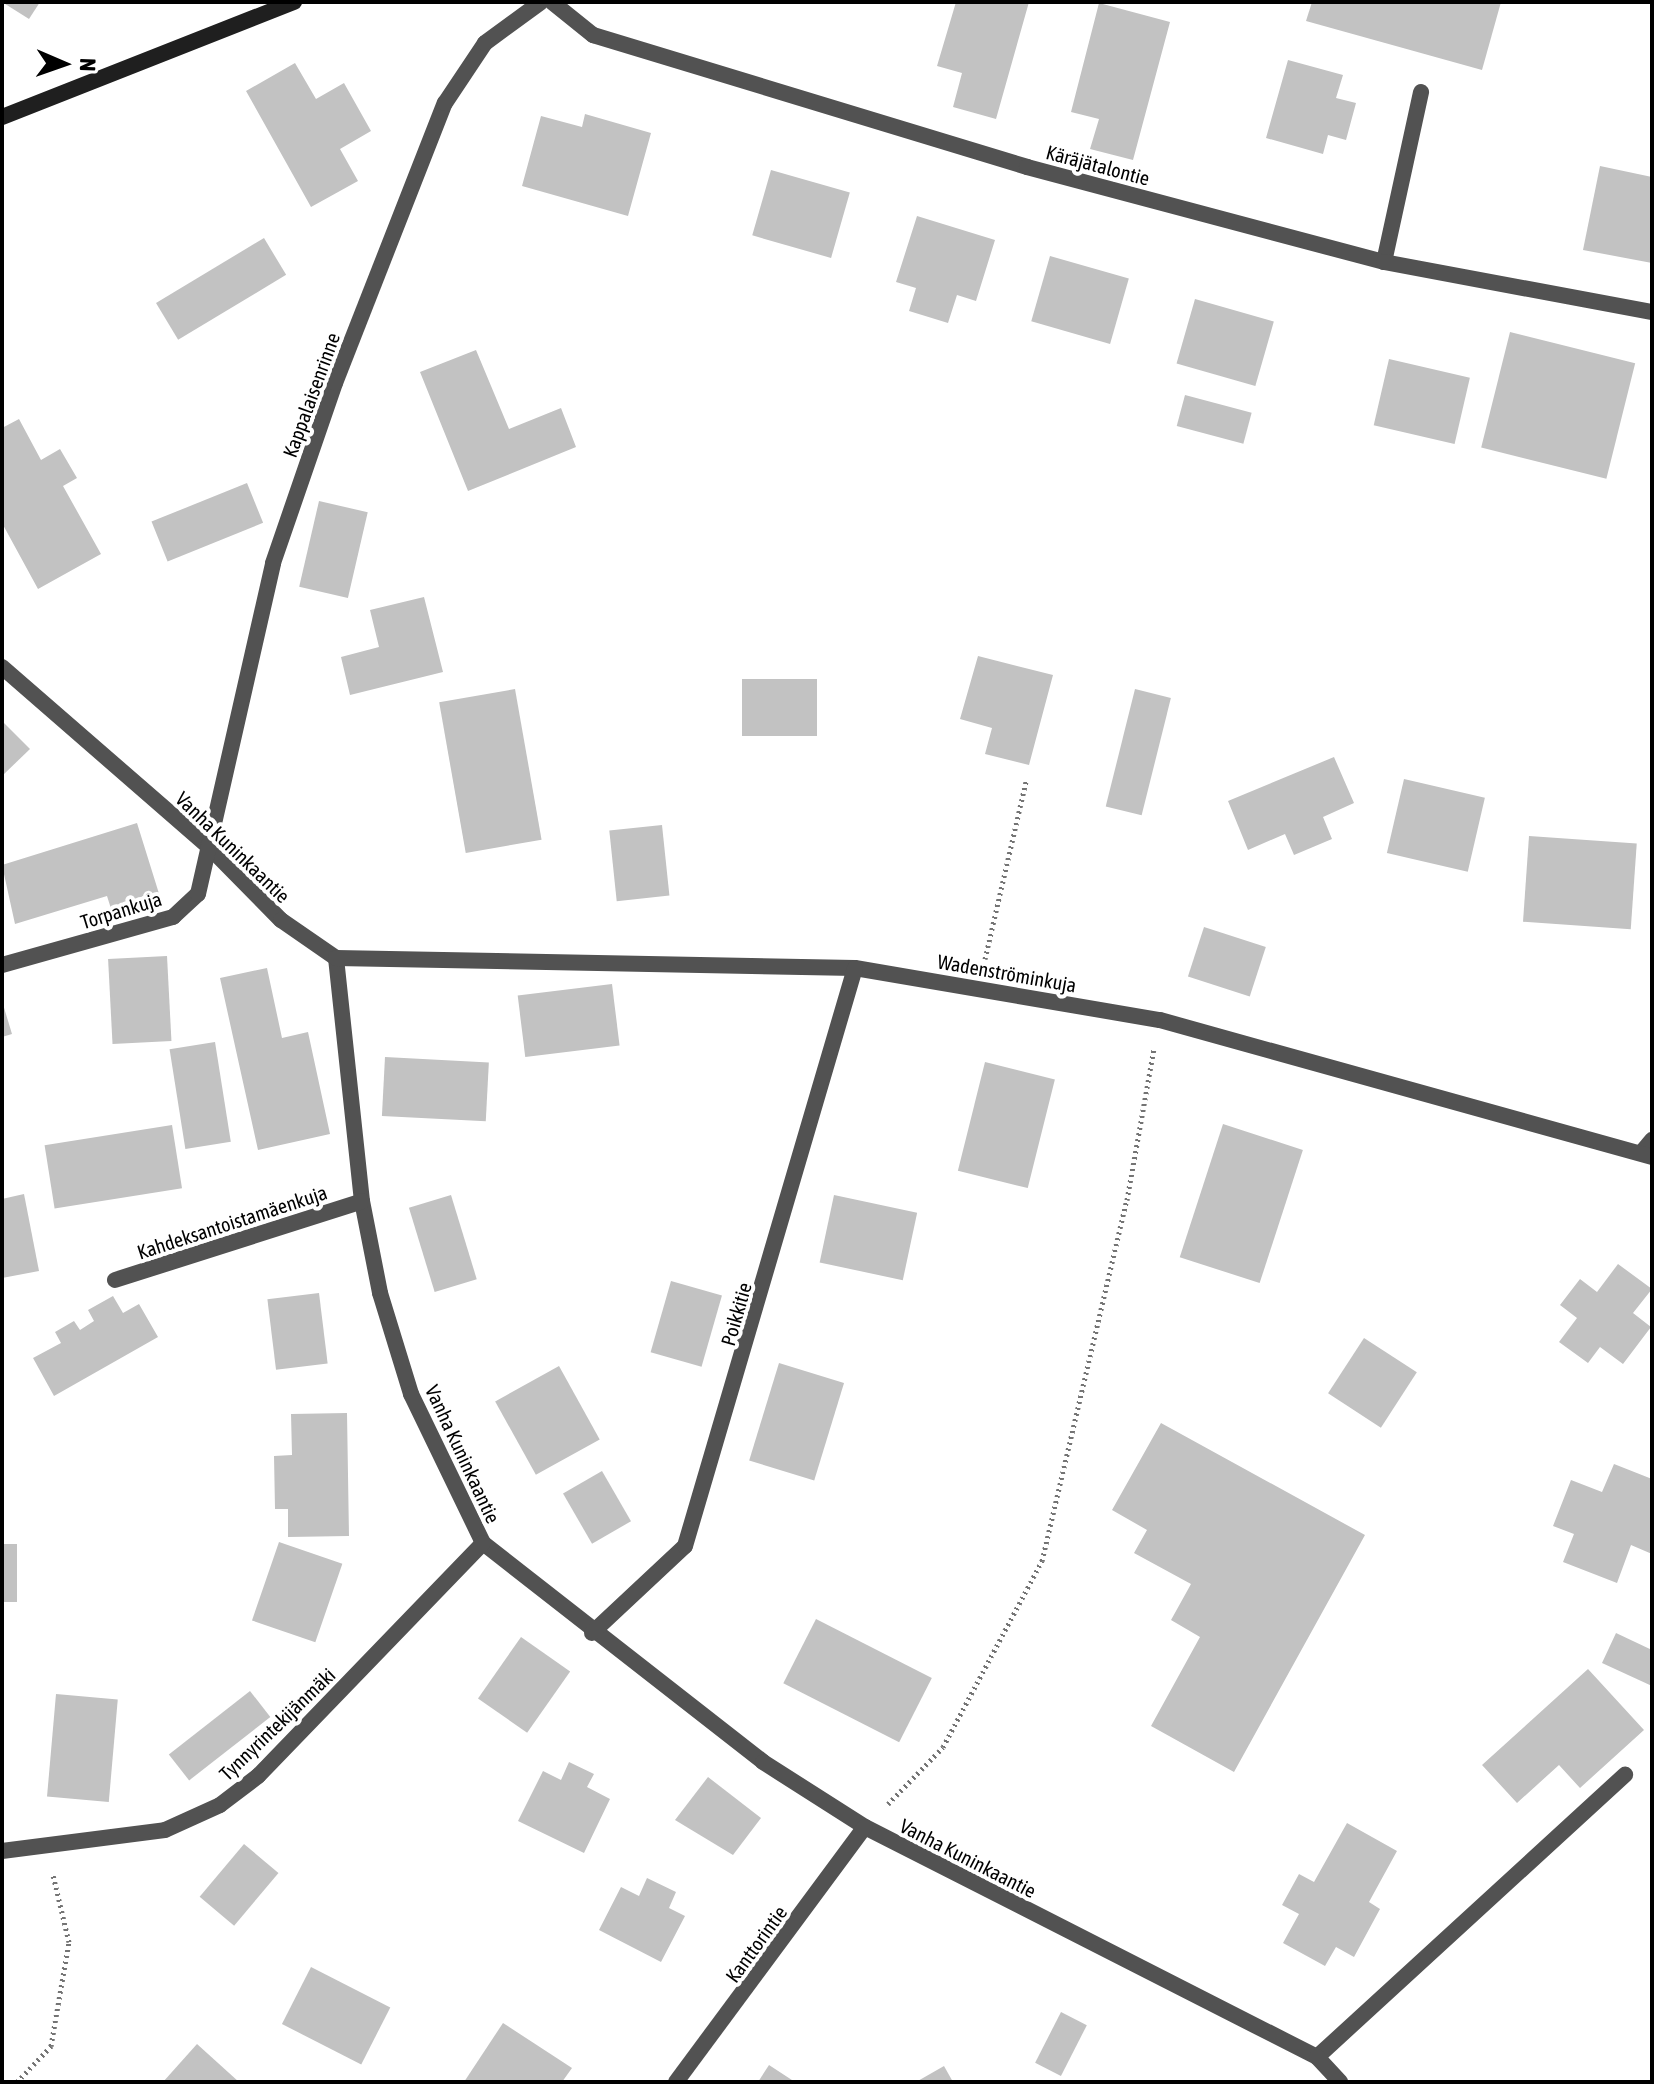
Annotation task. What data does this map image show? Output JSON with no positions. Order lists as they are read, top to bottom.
{
  "streets": {
    "street": [
      "Käräjätalontie",
      "Kappalaisenrinne",
      "Vanha Kuninkaantie",
      "Torpankuja",
      "Wadenströminkuja",
      "Kahdeksantoistamäenkuja",
      "Poikkitie",
      "Tynnyrintekijänmäki",
      "Kanttorintie"
    ]
  },
  "crossings": [
    ["Kappalaisenrinne", "Vanha Kuninkaantie"],
    ["Kappalaisenrinne", "Torpankuja"],
    ["Vanha Kuninkaantie", "Torpankuja"],
    ["Vanha Kuninkaantie", "Wadenströminkuja"],
    ["Vanha Kuninkaantie", "Kahdeksantoistamäenkuja"],
    ["Vanha Kuninkaantie", "Poikkitie"],
    ["Vanha Kuninkaantie", "Tynnyrintekijänmäki"],
    ["Vanha Kuninkaantie", "Kanttorintie"],
    ["Wadenströminkuja", "Poikkitie"]
  ],
  "north": "right"
}
